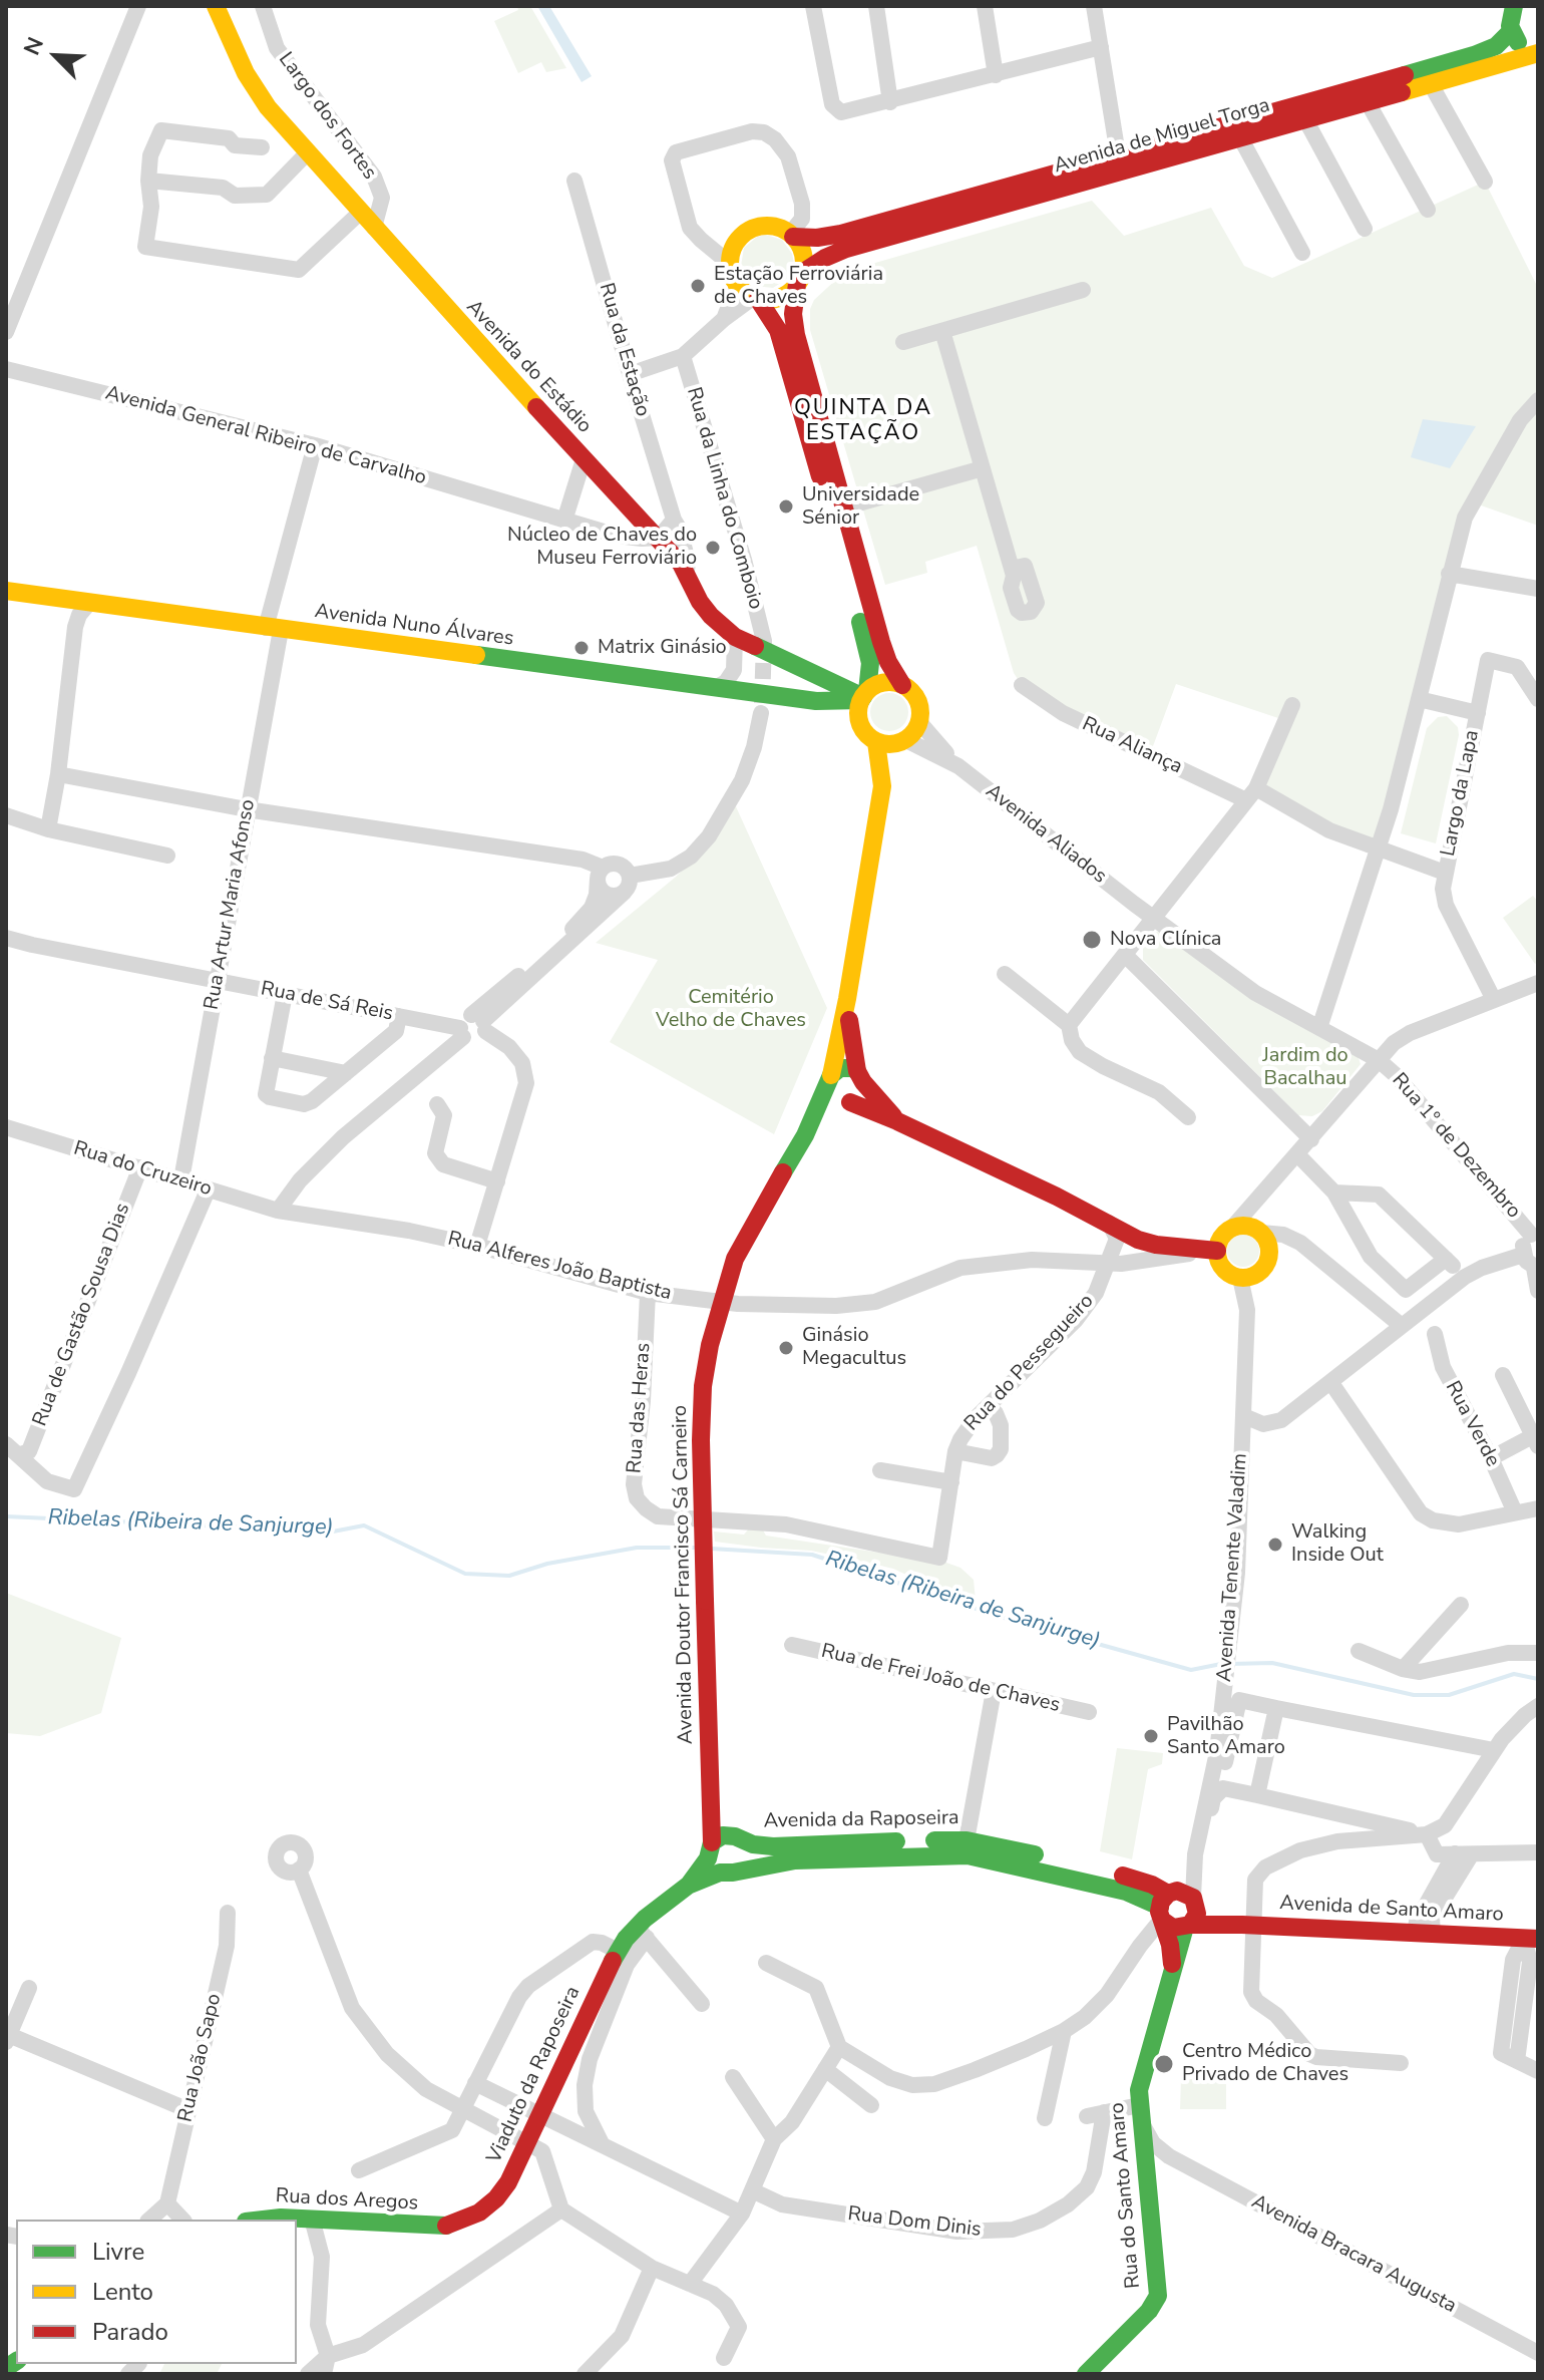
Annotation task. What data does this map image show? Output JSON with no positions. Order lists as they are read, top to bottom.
{
  "streets": {
    "main road": [
      "Avenida de Miguel Torga",
      "Avenida do Estádio",
      "Avenida Nuno Álvares",
      "Avenida Doutor Francisco Sá Carneiro",
      "Avenida da Raposeira",
      "Avenida de Santo Amaro",
      "Viaduto da Raposeira",
      "Rua do Santo Amaro",
      "Rua dos Aregos"
    ],
    "street": [
      "Largo dos Fortes",
      "Rua da Estação",
      "Avenida General Ribeiro de Carvalho",
      "Rua da Linha do Comboio",
      "Rua Aliança",
      "Largo da Lapa",
      "Avenida Aliados",
      "Rua Artur Maria Afonso",
      "Rua de Sá Reis",
      "Rua 1º de Dezembro",
      "Rua do Cruzeiro",
      "Rua Alferes João Baptista",
      "Rua de Gastão Sousa Dias",
      "Rua do Pessegueiro",
      "Rua das Heras",
      "Rua Verde",
      "Avenida Tenente Valadim",
      "Rua de Frei João de Chaves",
      "Rua João Sapo",
      "Rua Dom Dinis",
      "Avenida Bracara Augusta"
    ]
  },
  "crossings": [
    ["Largo dos Fortes", "Avenida do Estádio"],
    ["Rua da Estação", "Avenida do Estádio"],
    ["Avenida do Estádio", "Avenida General Ribeiro de Carvalho"],
    ["Avenida General Ribeiro de Carvalho", "Rua Artur Maria Afonso"],
    ["Avenida Nuno Álvares", "Rua Artur Maria Afonso"],
    ["Rua Aliança", "Largo da Lapa"],
    ["Avenida Aliados", "Rua 1º de Dezembro"],
    ["Rua Artur Maria Afonso", "Rua de Sá Reis"],
    ["Rua Artur Maria Afonso", "Rua do Cruzeiro"],
    ["Rua do Cruzeiro", "Rua Alferes João Baptista"],
    ["Rua do Cruzeiro", "Rua de Gastão Sousa Dias"],
    ["Rua Alferes João Baptista", "Rua do Pessegueiro"],
    ["Rua Alferes João Baptista", "Rua das Heras"],
    ["Rua Alferes João Baptista", "Avenida Tenente Valadim"],
    ["Rua do Pessegueiro", "Rua das Heras"],
    ["Avenida Tenente Valadim", "Avenida da Raposeira"],
    ["Avenida Tenente Valadim", "Avenida de Santo Amaro"],
    ["Avenida Tenente Valadim", "Rua do Santo Amaro"],
    ["Avenida Doutor Francisco Sá Carneiro", "Avenida da Raposeira"],
    ["Avenida da Raposeira", "Avenida de Santo Amaro"],
    ["Avenida da Raposeira", "Rua do Santo Amaro"],
    ["Avenida de Santo Amaro", "Rua do Santo Amaro"],
    ["Viaduto da Raposeira", "Rua dos Aregos"],
    ["Rua do Santo Amaro", "Rua Dom Dinis"],
    ["Rua do Santo Amaro", "Avenida Bracara Augusta"],
    ["Rua Dom Dinis", "Avenida Bracara Augusta"]
  ],
  "districts": ["QUINTA DA ESTAÇÃO"],
  "water": ["Ribelas (Ribeira de Sanjurge)"],
  "parks": ["Cemitério Velho de Chaves", "Jardim do Bacalhau"],
  "places": [
    "Estação Ferroviária de Chaves",
    "Universidade Sénior",
    "Núcleo de Chaves do Museu Ferroviário",
    "Matrix Ginásio",
    "Nova Clínica",
    "Ginásio Megacultus",
    "Walking Inside Out",
    "Pavilhão Santo Amaro",
    "Centro Médico Privado de Chaves"
  ],
  "legend": ["Livre", "Lento", "Parado"],
  "north": "top left"
}
